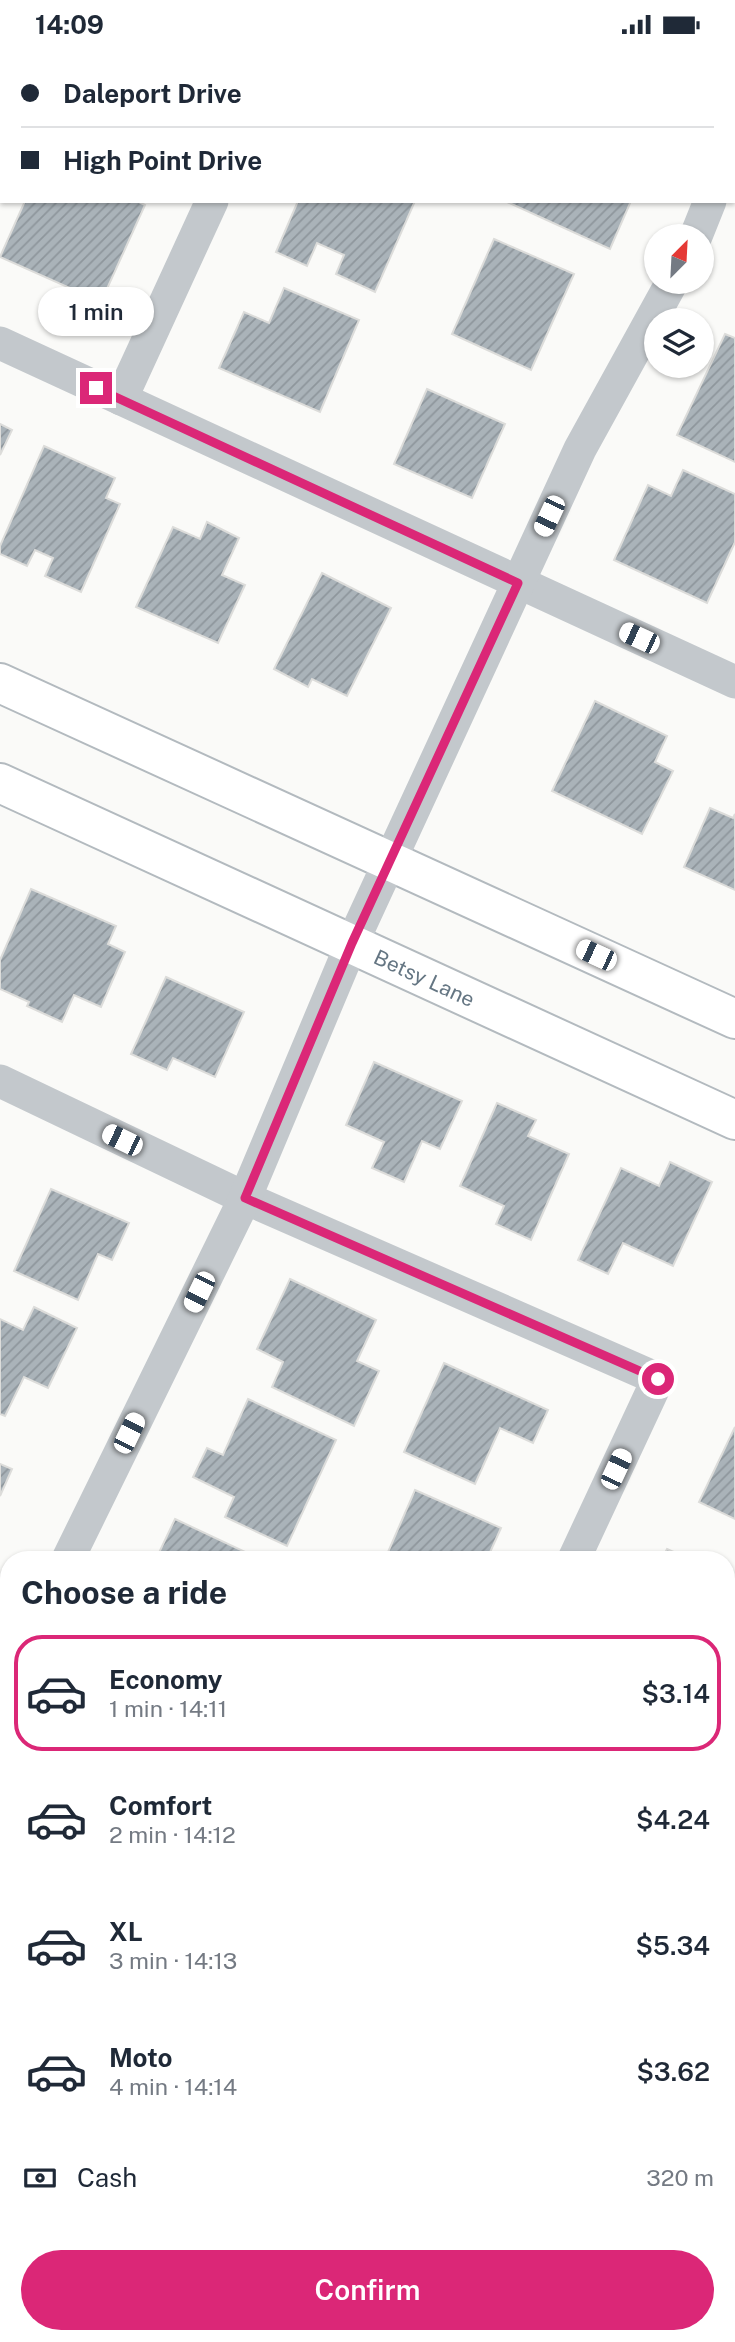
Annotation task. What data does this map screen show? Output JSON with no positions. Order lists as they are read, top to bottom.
{
  "streets": {
    "main road": ["Betsy Lane"]
  },
  "north": "top right",
  "page": {
    "status": "14:09",
    "banner": ["Daleport Drive", "High Point Drive"],
    "bubble": "1 min",
    "heading": "Choose a ride",
    "list": [
      {
        "name": "Economy",
        "note": "1 min · 14:11",
        "value": "$3.14"
      },
      {
        "name": "Comfort",
        "note": "2 min · 14:12",
        "value": "$4.24"
      },
      {
        "name": "XL",
        "note": "3 min · 14:13",
        "value": "$5.34"
      },
      {
        "name": "Moto",
        "note": "4 min · 14:14",
        "value": "$3.62"
      }
    ],
    "pay": ["Cash", "320 m"],
    "buttons": "Confirm"
  }
}
